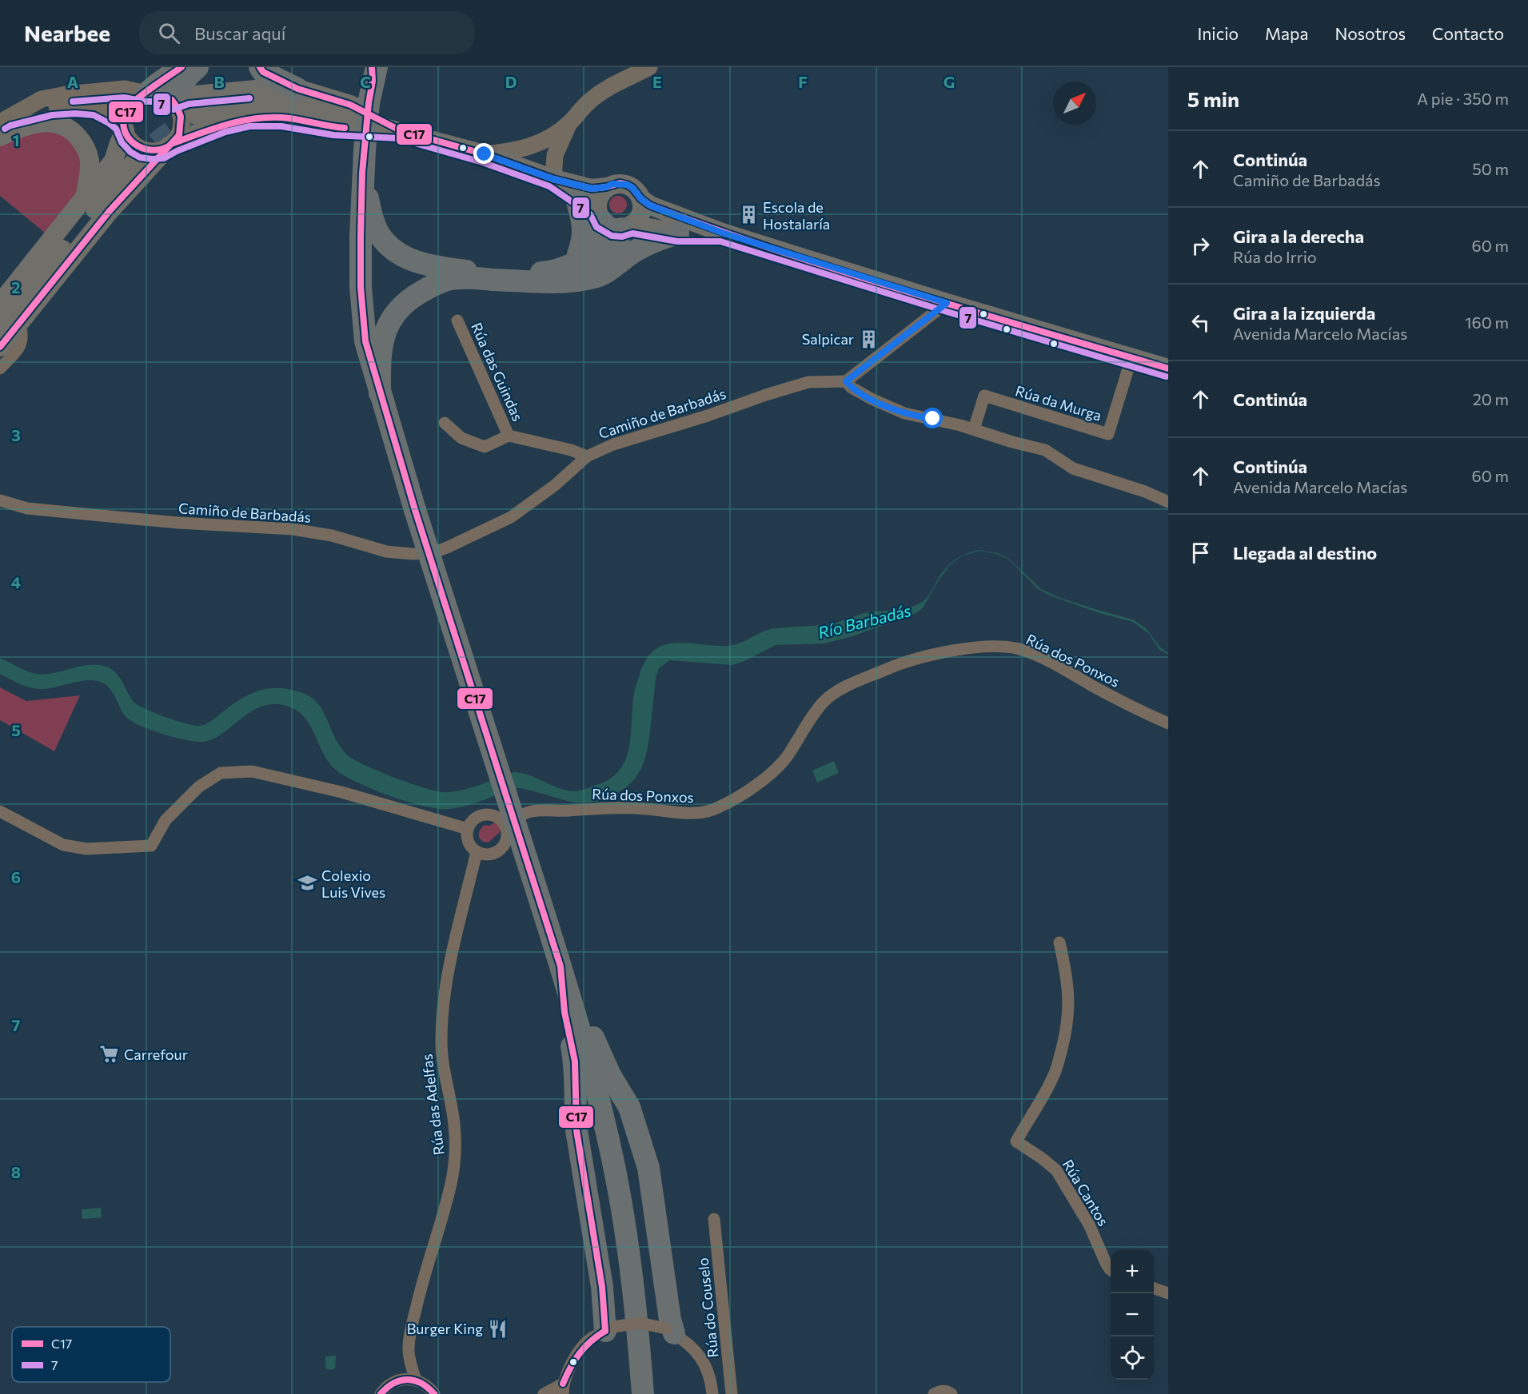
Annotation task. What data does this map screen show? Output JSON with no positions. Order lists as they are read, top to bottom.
{
  "streets": {
    "street": [
      "Rúa das Guindas",
      "Rúa da Murga",
      "Camiño de Barbadás",
      "Rúa dos Ponxos",
      "Rúa das Adelfas",
      "Rúa Cantos",
      "Rúa do Couselo"
    ]
  },
  "crossings": [
    ["Rúa das Guindas", "Camiño de Barbadás"],
    ["Rúa dos Ponxos", "Rúa das Adelfas"]
  ],
  "water": ["Río Barbadás"],
  "places": {
    "building": ["Escola de Hostalaría", "Salpicar"],
    "school or university": ["Colexio Luis Vives"],
    "supermarket": ["Carrefour"],
    "restaurant": ["Burger King"]
  },
  "lines": ["transit line C17", "transit line 7"],
  "legend": ["C17", "7"],
  "north": "top right",
  "page": {
    "header": "Nearbee",
    "search": "Buscar aquí",
    "nav": [
      "Inicio",
      "Mapa",
      "Nosotros",
      "Contacto"
    ],
    "heading": ["5 min", "A pie · 350 m"],
    "list": [
      ["Continúa", "Camiño de Barbadás", "50 m"],
      ["Gira a la derecha", "Rúa do Irrio", "60 m"],
      ["Gira a la izquierda", "Avenida Marcelo Macías", "160 m"],
      ["Continúa", "20 m"],
      ["Continúa", "Avenida Marcelo Macías", "60 m"],
      "Llegada al destino"
    ],
    "map_buttons": ["+", "−"]
  },
  "grid": {
    "columns": [
      "A",
      "B",
      "C",
      "D",
      "E",
      "F",
      "G"
    ],
    "rows": [
      "1",
      "2",
      "3",
      "4",
      "5",
      "6",
      "7",
      "8"
    ]
  }
}
